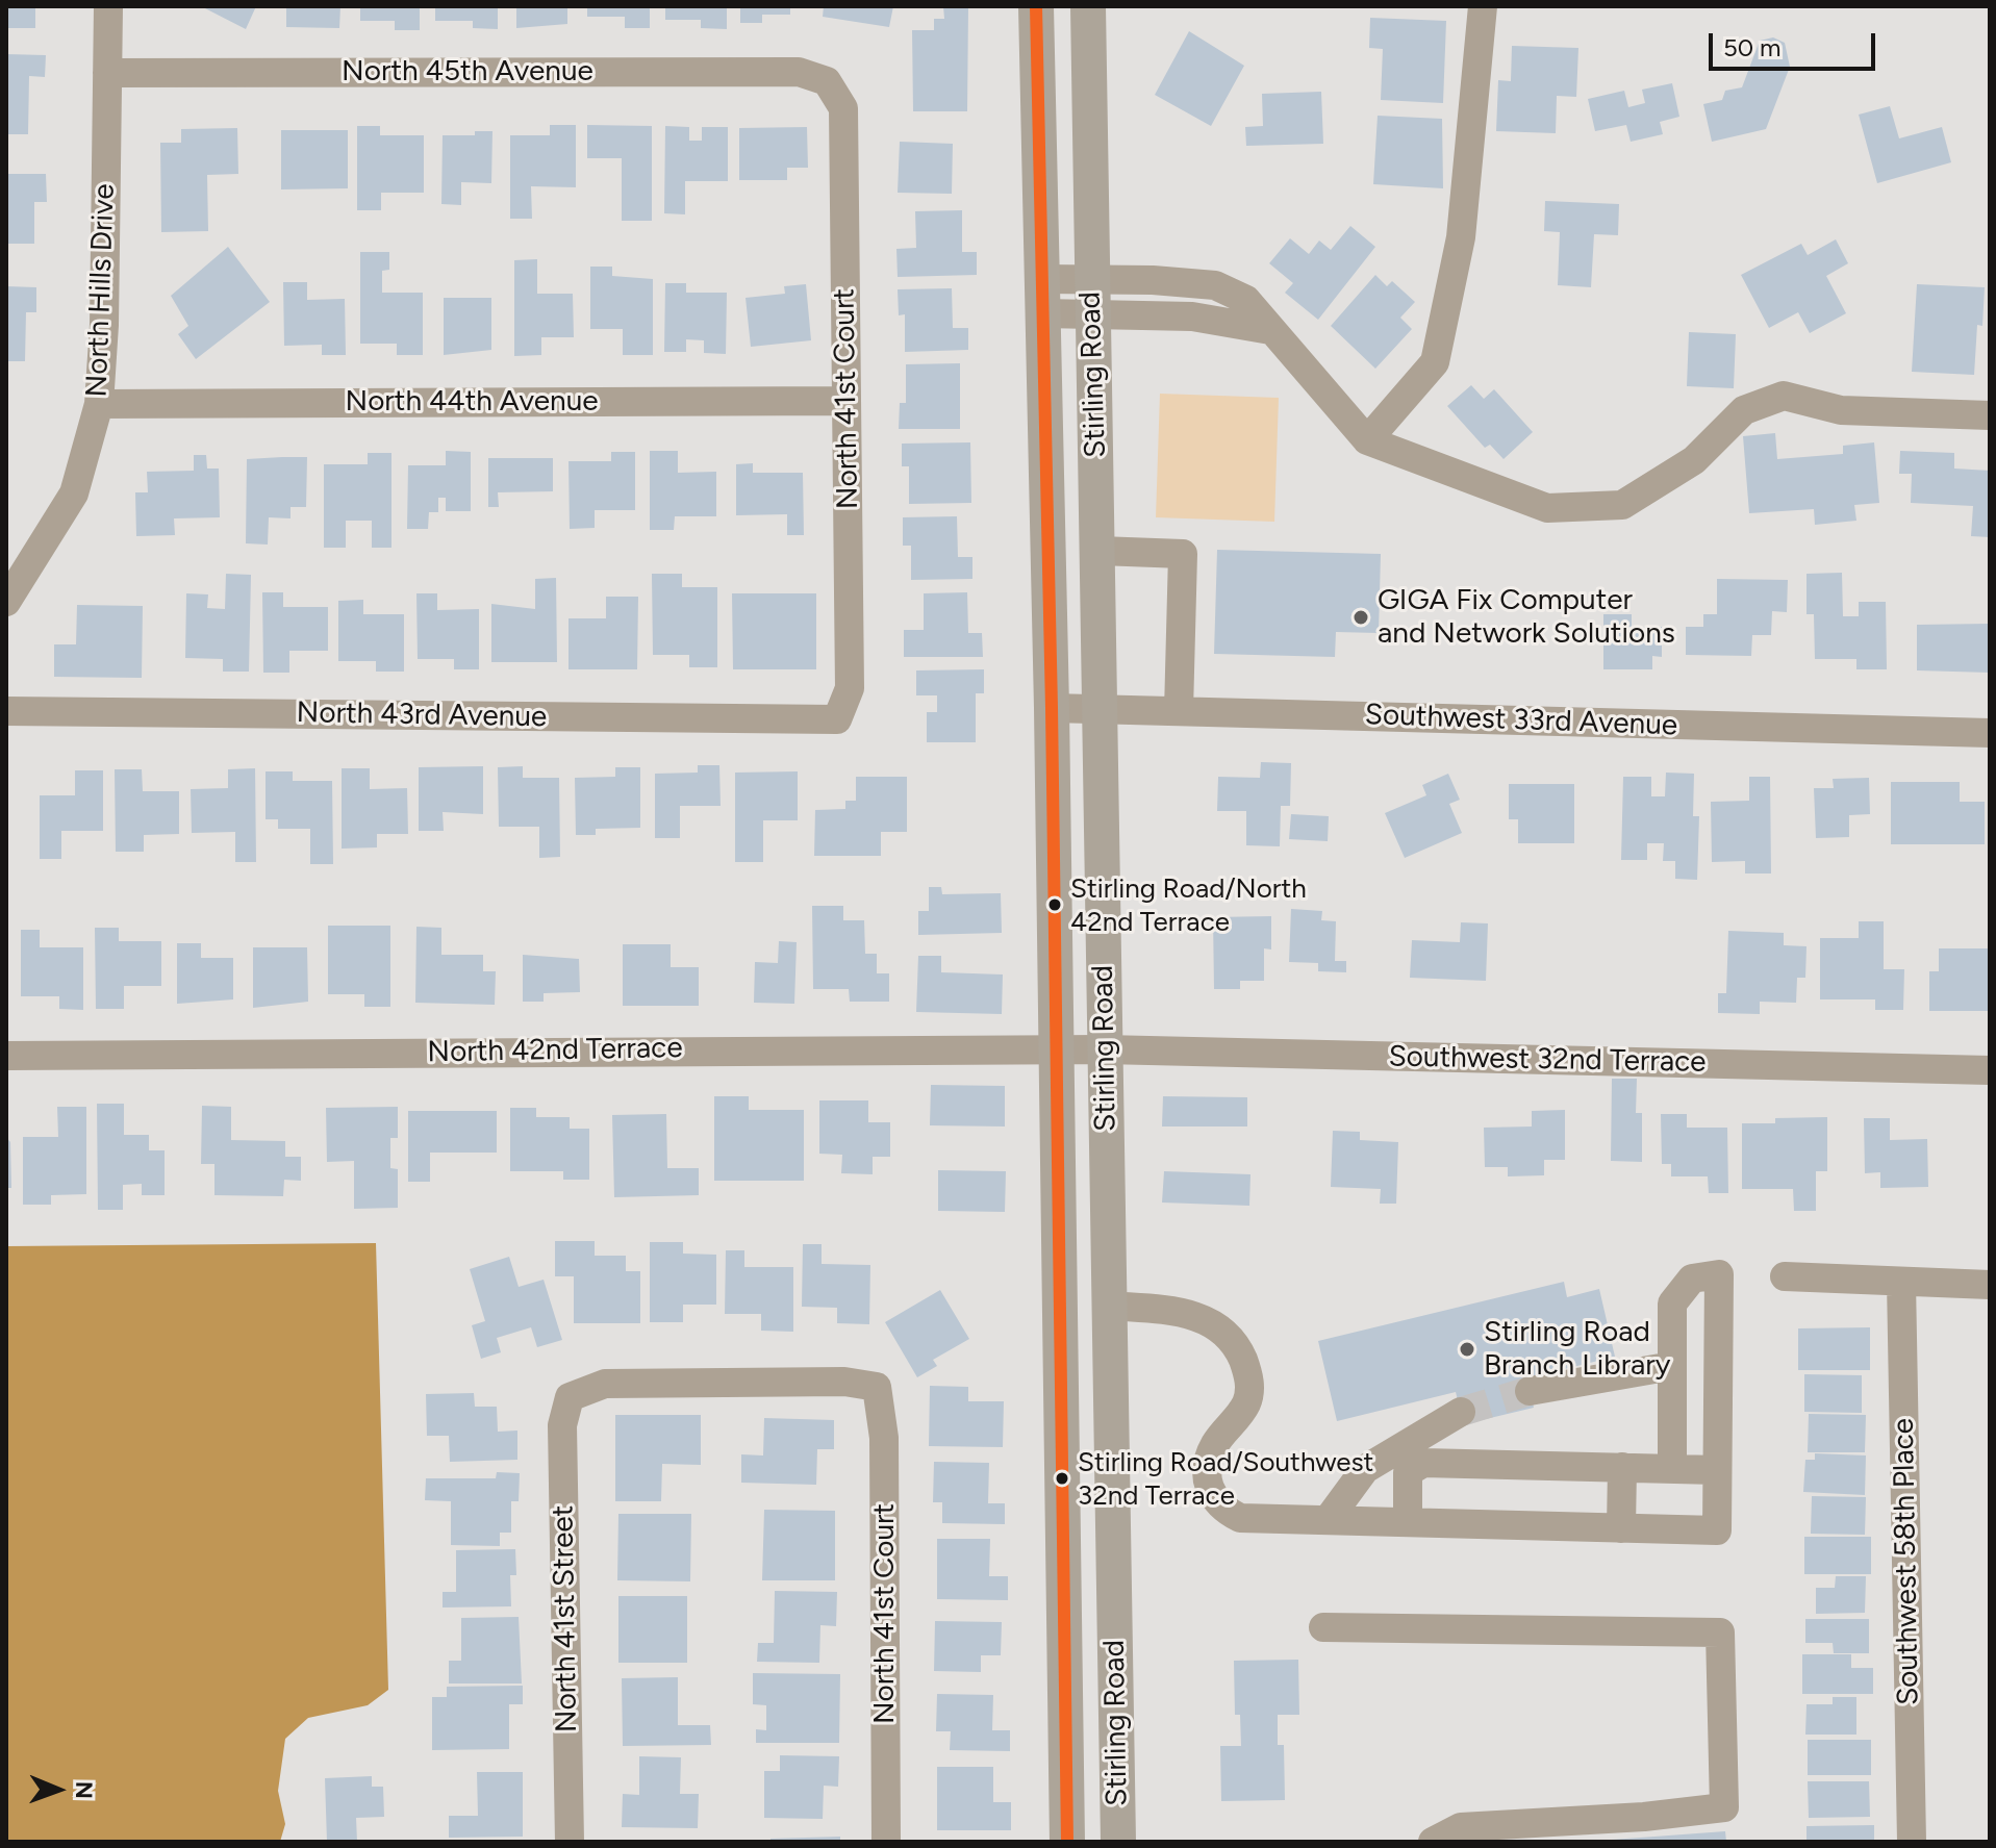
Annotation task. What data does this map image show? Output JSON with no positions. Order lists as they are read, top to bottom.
{
  "streets": {
    "main road": ["Stirling Road"],
    "street": [
      "North 45th Avenue",
      "North Hills Drive",
      "North 41st Court",
      "North 44th Avenue",
      "North 43rd Avenue",
      "Southwest 33rd Avenue",
      "North 42nd Terrace",
      "Southwest 32nd Terrace",
      "Southwest 58th Place",
      "North 41st Street"
    ]
  },
  "crossings": [
    ["North 45th Avenue", "North Hills Drive"],
    ["North 45th Avenue", "North 41st Court"],
    ["North Hills Drive", "North 44th Avenue"],
    ["Stirling Road", "Southwest 33rd Avenue"],
    ["Stirling Road", "North 42nd Terrace"],
    ["Stirling Road", "Southwest 32nd Terrace"],
    ["North 41st Court", "North 44th Avenue"],
    ["North 41st Court", "North 43rd Avenue"],
    ["North 41st Court", "North 41st Street"],
    ["North 42nd Terrace", "Southwest 32nd Terrace"]
  ],
  "places": [
    "GIGA Fix Computer and Network Solutions",
    "Stirling Road/North 42nd Terrace",
    "Stirling Road Branch Library",
    "Stirling Road/Southwest 32nd Terrace"
  ],
  "scale_bar": "50 m",
  "north": "right"
}
